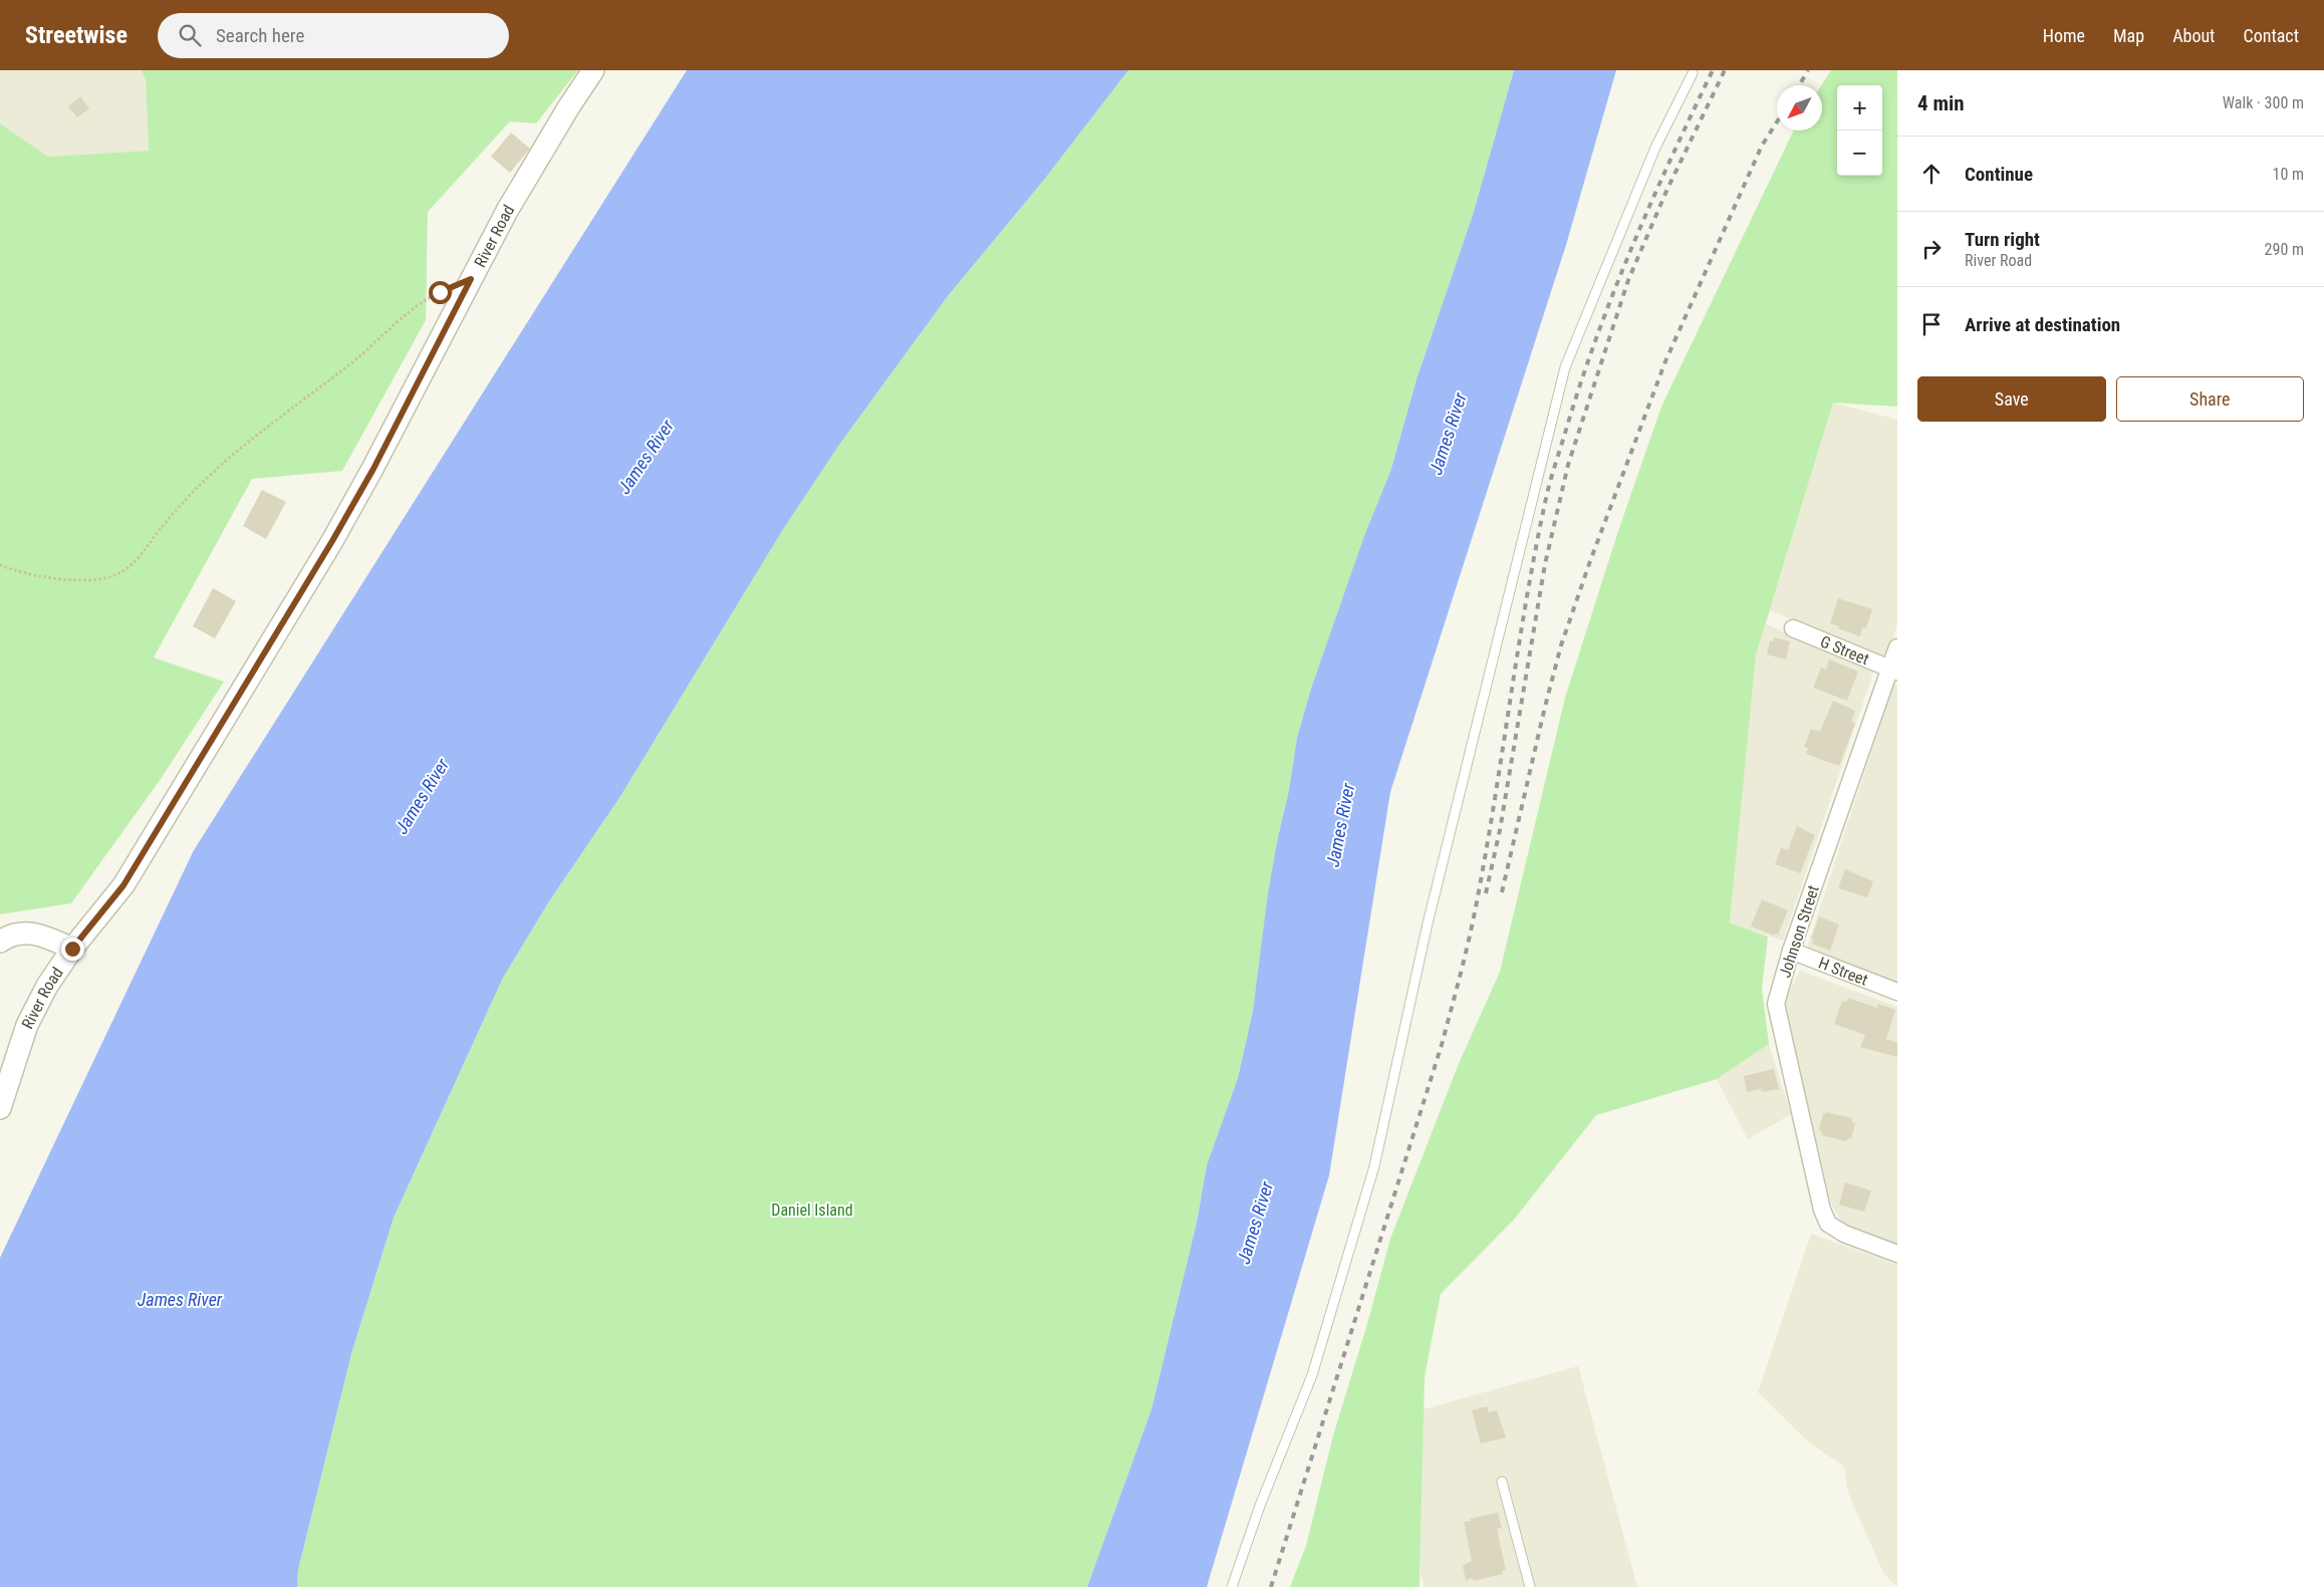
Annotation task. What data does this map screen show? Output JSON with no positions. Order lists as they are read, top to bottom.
{
  "streets": {
    "street": [
      "River Road",
      "G Street",
      "Johnson Street",
      "H Street"
    ]
  },
  "crossings": [
    ["G Street", "Johnson Street"],
    ["Johnson Street", "H Street"]
  ],
  "water": ["James River"],
  "parks": ["Daniel Island"],
  "north": "bottom left",
  "page": {
    "header": "Streetwise",
    "search": "Search here",
    "nav": [
      "Home",
      "Map",
      "About",
      "Contact"
    ],
    "heading": ["4 min", "Walk · 300 m"],
    "map_buttons": ["+", "−"],
    "list": [
      ["Continue", "10 m"],
      ["Turn right", "River Road", "290 m"],
      "Arrive at destination"
    ],
    "buttons": ["Save", "Share"]
  }
}
